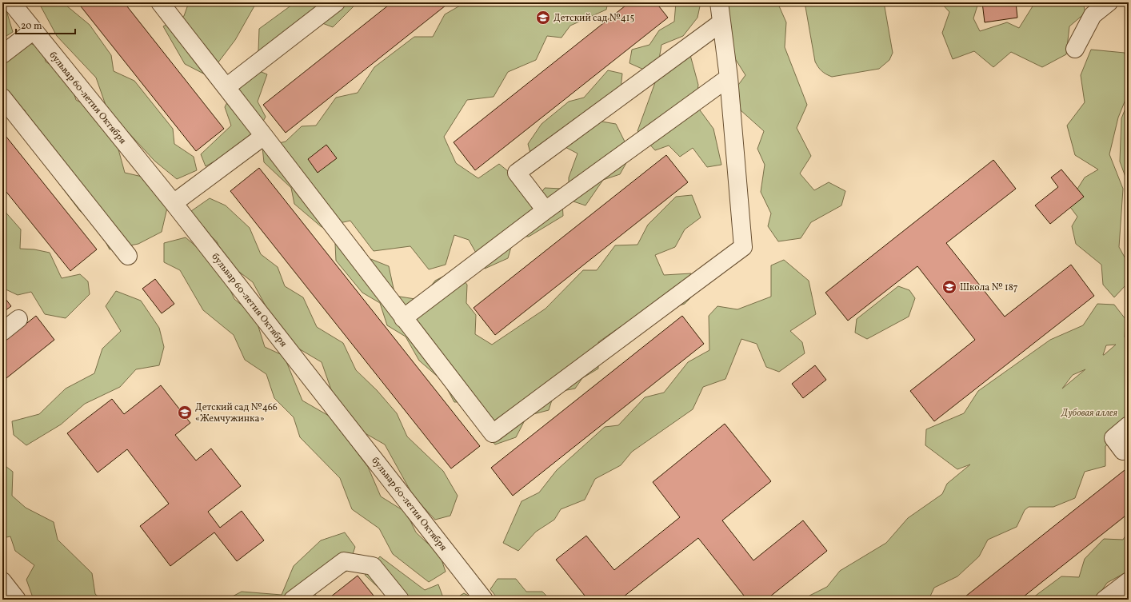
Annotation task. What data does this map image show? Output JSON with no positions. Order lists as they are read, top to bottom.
{
  "streets": {
    "street": ["бульвар 60-летия Октября"]
  },
  "parks": ["Дубовая аллея"],
  "places": {
    "school or university": ["Детский сад №415", "Школа № 187", "Детский сад №466 «Жемчужинка»"]
  },
  "scale_bar": "20 m"
}
